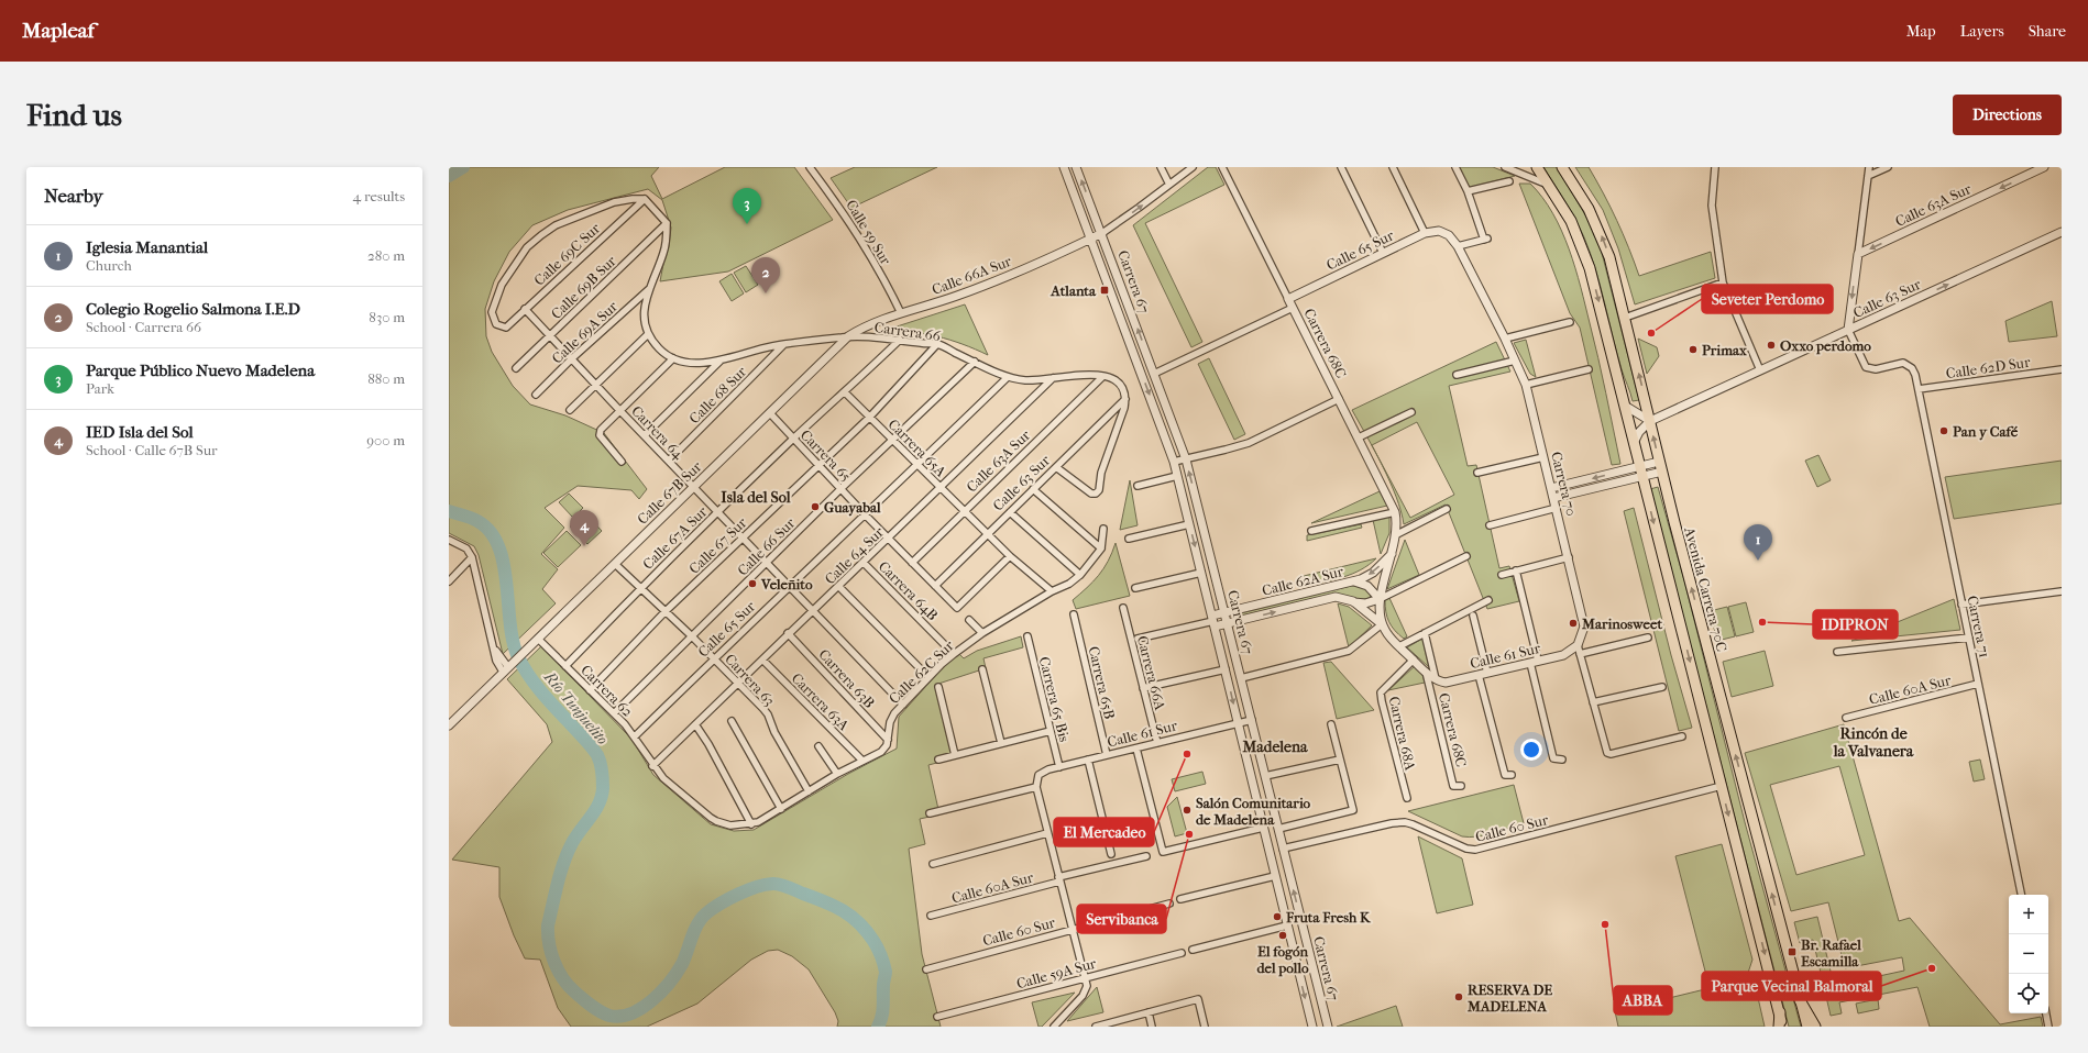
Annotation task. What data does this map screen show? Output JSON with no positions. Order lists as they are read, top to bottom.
{
  "streets": {
    "main road": ["Avenida Carrera 70C"],
    "street": [
      "Calle 63A Sur",
      "Calle 59 Sur",
      "Calle 65 Sur",
      "Calle 69C Sur",
      "Calle 66A Sur",
      "Carrera 67",
      "Calle 69B Sur",
      "Calle 63 Sur",
      "Carrera 66",
      "Calle 69A Sur",
      "Carrera 68C",
      "Calle 62D Sur",
      "Calle 68 Sur",
      "Carrera 64",
      "Carrera 65A",
      "Carrera 65",
      "Carrera 70",
      "Calle 67B Sur",
      "Calle 67A Sur",
      "Calle 67 Sur",
      "Calle 66 Sur",
      "Calle 64 Sur",
      "Calle 62A Sur",
      "Carrera 64B",
      "Carrera 71",
      "Calle 61 Sur",
      "Calle 62C Sur",
      "Carrera 66A",
      "Carrera 63B",
      "Carrera 63",
      "Carrera 65B",
      "Calle 60A Sur",
      "Carrera 62",
      "Carrera 65 Bis",
      "Carrera 63A",
      "Carrera 68A",
      "Calle 60 Sur",
      "Calle 59A Sur"
    ]
  },
  "crossings": [
    ["Calle 63A Sur", "Carrera 66"],
    ["Calle 63A Sur", "Carrera 65A"],
    ["Calle 63A Sur", "Carrera 65"],
    ["Calle 59 Sur", "Calle 66A Sur"],
    ["Calle 65 Sur", "Carrera 66"],
    ["Calle 65 Sur", "Carrera 68C"],
    ["Calle 65 Sur", "Carrera 64"],
    ["Calle 65 Sur", "Carrera 65A"],
    ["Calle 65 Sur", "Carrera 65"],
    ["Calle 65 Sur", "Carrera 70"],
    ["Calle 65 Sur", "Carrera 63"],
    ["Calle 65 Sur", "Carrera 62"],
    ["Calle 69C Sur", "Carrera 64"],
    ["Calle 66A Sur", "Carrera 67"],
    ["Calle 66A Sur", "Carrera 66"],
    ["Calle 66A Sur", "Calle 67B Sur"],
    ["Carrera 67", "Calle 62A Sur"],
    ["Carrera 67", "Calle 61 Sur"],
    ["Carrera 67", "Calle 60 Sur"],
    ["Calle 69B Sur", "Carrera 64"],
    ["Calle 63 Sur", "Carrera 66"],
    ["Calle 63 Sur", "Carrera 65A"],
    ["Calle 63 Sur", "Carrera 65"],
    ["Calle 63 Sur", "Avenida Carrera 70C"],
    ["Calle 63 Sur", "Carrera 71"],
    ["Carrera 66", "Calle 68 Sur"],
    ["Carrera 66", "Calle 67B Sur"],
    ["Carrera 66", "Calle 67A Sur"],
    ["Carrera 66", "Calle 67 Sur"],
    ["Carrera 66", "Calle 66 Sur"],
    ["Carrera 66", "Calle 64 Sur"],
    ["Calle 69A Sur", "Carrera 64"],
    ["Carrera 68C", "Calle 62A Sur"],
    ["Carrera 68C", "Calle 61 Sur"],
    ["Calle 62D Sur", "Carrera 71"],
    ["Calle 68 Sur", "Carrera 64"],
    ["Carrera 64", "Calle 67B Sur"],
    ["Carrera 64", "Calle 67A Sur"],
    ["Carrera 64", "Calle 67 Sur"],
    ["Carrera 64", "Calle 66 Sur"],
    ["Carrera 64", "Calle 64 Sur"],
    ["Carrera 64", "Calle 62C Sur"],
    ["Carrera 65A", "Carrera 65"],
    ["Carrera 65A", "Calle 67A Sur"],
    ["Carrera 65A", "Calle 67 Sur"],
    ["Carrera 65A", "Calle 66 Sur"],
    ["Carrera 65A", "Calle 64 Sur"],
    ["Carrera 65A", "Calle 62C Sur"],
    ["Carrera 65", "Calle 67B Sur"],
    ["Carrera 65", "Calle 67A Sur"],
    ["Carrera 65", "Calle 67 Sur"],
    ["Carrera 65", "Calle 66 Sur"],
    ["Carrera 65", "Calle 64 Sur"],
    ["Carrera 70", "Calle 61 Sur"],
    ["Calle 67B Sur", "Carrera 63"],
    ["Calle 67B Sur", "Carrera 62"],
    ["Calle 67A Sur", "Carrera 63"],
    ["Calle 67A Sur", "Carrera 62"],
    ["Calle 67 Sur", "Carrera 63"],
    ["Calle 67 Sur", "Carrera 62"],
    ["Calle 66 Sur", "Carrera 63"],
    ["Calle 66 Sur", "Carrera 62"],
    ["Calle 64 Sur", "Carrera 64B"],
    ["Calle 64 Sur", "Carrera 63B"],
    ["Calle 64 Sur", "Carrera 63"],
    ["Calle 64 Sur", "Carrera 62"],
    ["Calle 64 Sur", "Carrera 63A"],
    ["Calle 62A Sur", "Calle 61 Sur"],
    ["Calle 62A Sur", "Carrera 68A"],
    ["Carrera 64B", "Calle 62C Sur"],
    ["Carrera 71", "Calle 60A Sur"],
    ["Calle 61 Sur", "Carrera 66A"],
    ["Calle 61 Sur", "Carrera 65B"],
    ["Calle 61 Sur", "Carrera 65 Bis"],
    ["Calle 62C Sur", "Carrera 63B"]
  ],
  "one_way": ["Calle 63A Sur"],
  "districts": ["Isla del Sol", "Rincón de la Valvanera", "Madelena"],
  "water": ["Río Tunjuelito"],
  "places": {
    "transit": ["Atlanta", "Br. Rafael Escamilla"],
    "other": [
      "Seveter Perdomo",
      "Oxxo perdomo",
      "Primax",
      "Pan y Café",
      "Guayabal",
      "Veleñito",
      "IDIPRON",
      "Marinosweet",
      "El Mercadeo",
      "Salón Comunitario de Madelena",
      "Servibanca",
      "Fruta Fresh K",
      "ABBA",
      "El fogón del pollo",
      "Parque Vecinal Balmoral",
      "RESERVA DE MADELENA"
    ]
  },
  "page": {
    "header": "Mapleaf",
    "nav": ["Map", "Layers", "Share"],
    "buttons": "Directions",
    "title": "Find us",
    "heading": ["Nearby", "4 results"],
    "pins": [
      "3",
      "2",
      "4",
      "1"
    ],
    "list": [
      {
        "mark": "1",
        "name": "Iglesia Manantial",
        "note": "Church",
        "value": "280 m"
      },
      {
        "mark": "2",
        "name": "Colegio Rogelio Salmona I.E.D",
        "note": "School · Carrera 66",
        "value": "830 m"
      },
      {
        "mark": "3",
        "name": "Parque Público Nuevo Madelena",
        "note": "Park",
        "value": "880 m"
      },
      {
        "mark": "4",
        "name": "IED Isla del Sol",
        "note": "School · Calle 67B Sur",
        "value": "900 m"
      }
    ],
    "map_buttons": ["+", "−"]
  }
}
